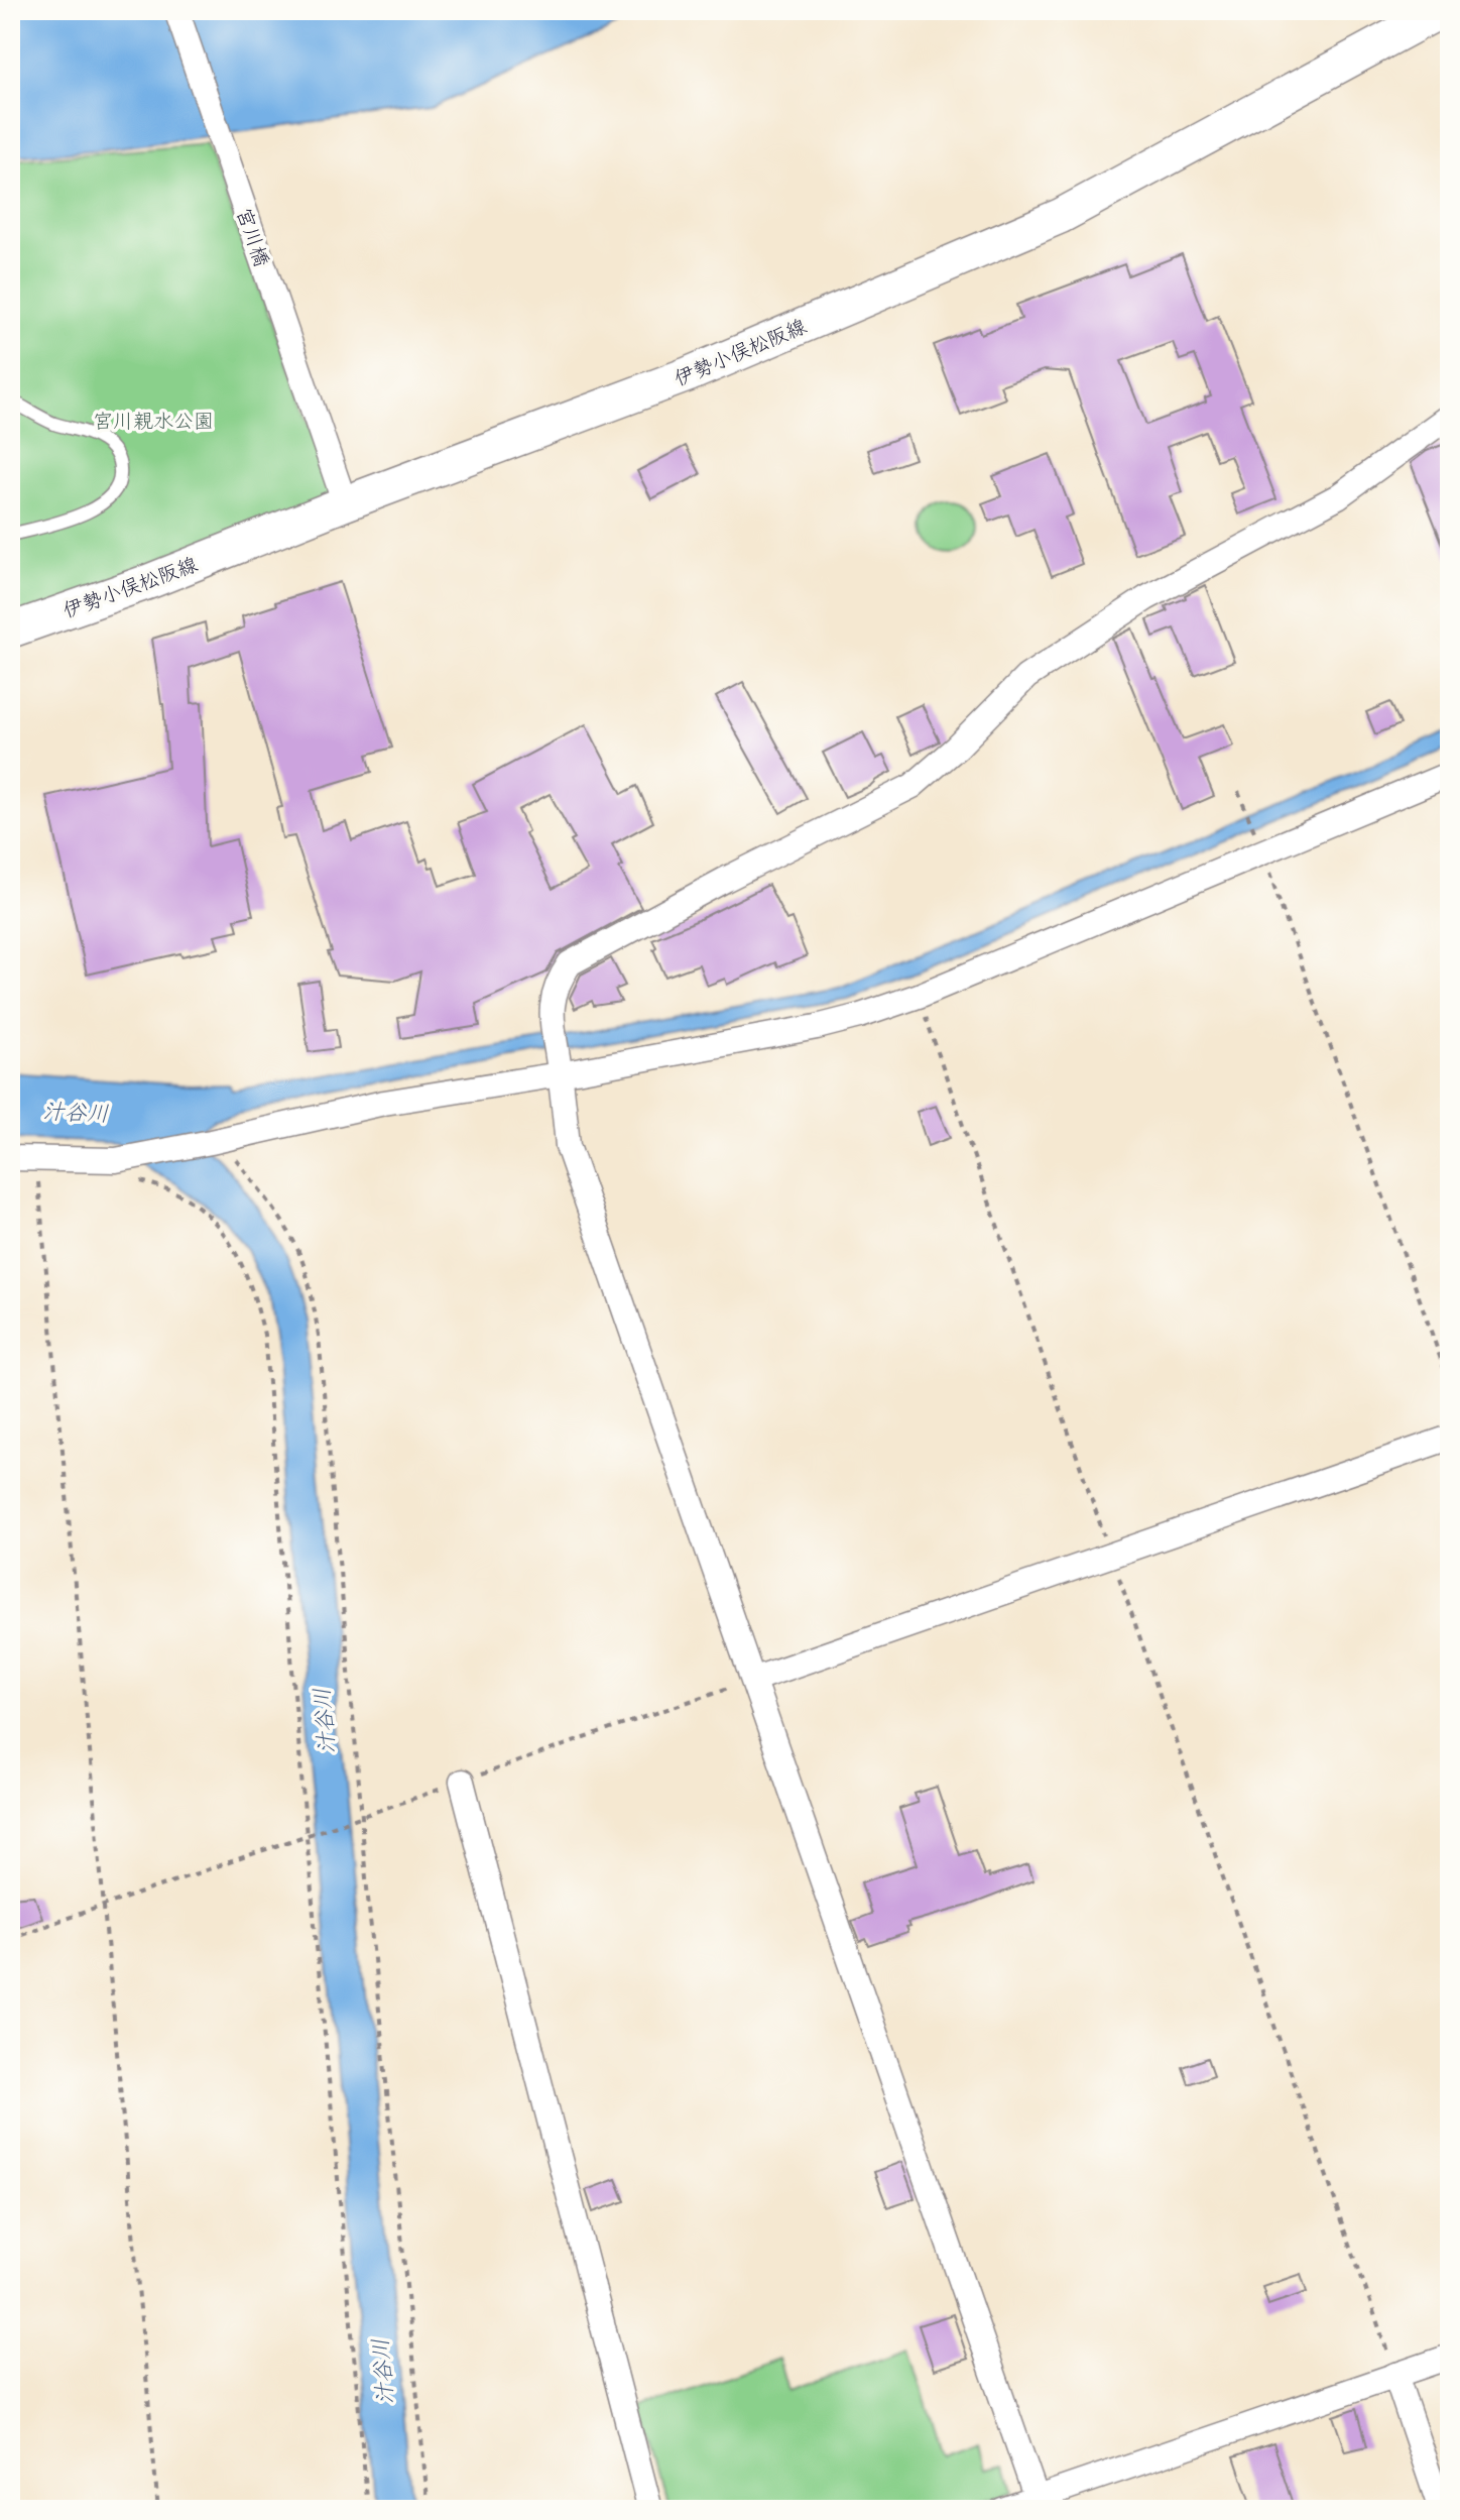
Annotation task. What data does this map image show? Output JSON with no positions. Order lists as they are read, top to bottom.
{
  "streets": {
    "main road": ["伊勢小俣松阪線"],
    "street": ["宮川橋"]
  },
  "crossings": [
    ["宮川橋", "伊勢小俣松阪線"]
  ],
  "water": ["汁谷川"],
  "parks": ["宮川親水公園"]
}
